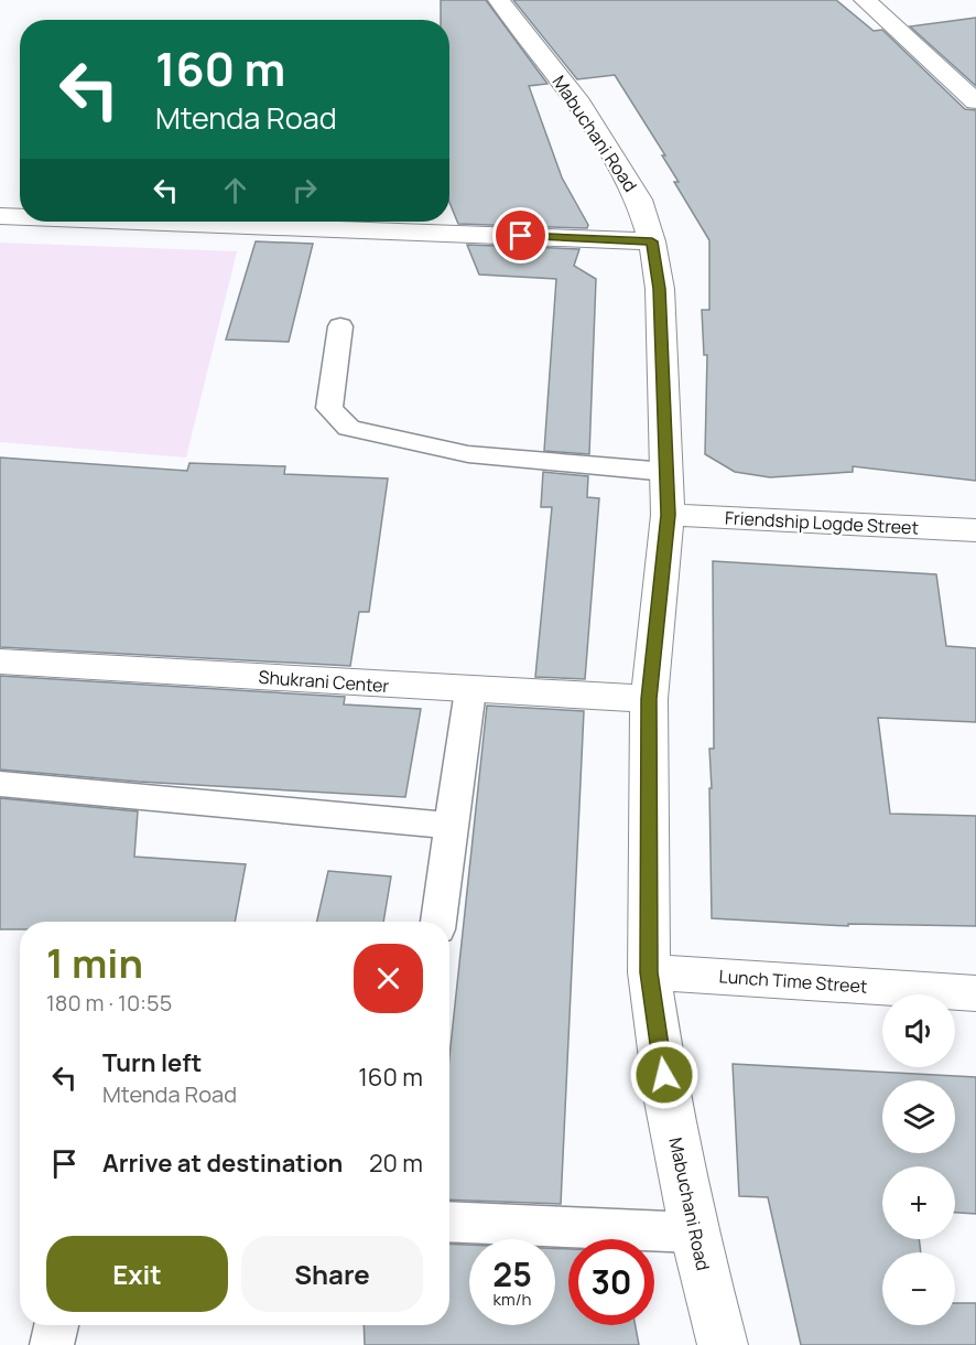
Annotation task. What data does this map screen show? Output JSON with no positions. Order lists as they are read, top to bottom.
{
  "streets": {
    "street": [
      "Mabuchani Road",
      "Friendship Logde Street",
      "Shukrani Center",
      "Lunch Time Street"
    ]
  },
  "crossings": [
    ["Mabuchani Road", "Friendship Logde Street"],
    ["Mabuchani Road", "Shukrani Center"],
    ["Mabuchani Road", "Lunch Time Street"]
  ],
  "page": {
    "turn": ["160 m", "Mtenda Road"],
    "heading": ["1 min", "180 m · 10:55"],
    "map_buttons": ["+", "−"],
    "list": [
      {
        "name": "Turn left",
        "note": "Mtenda Road",
        "value": "160 m"
      },
      {
        "name": "Arrive at destination",
        "value": "20 m"
      }
    ],
    "buttons": ["Exit", "Share"],
    "speed": "25 km/h",
    "limit": "30"
  }
}
